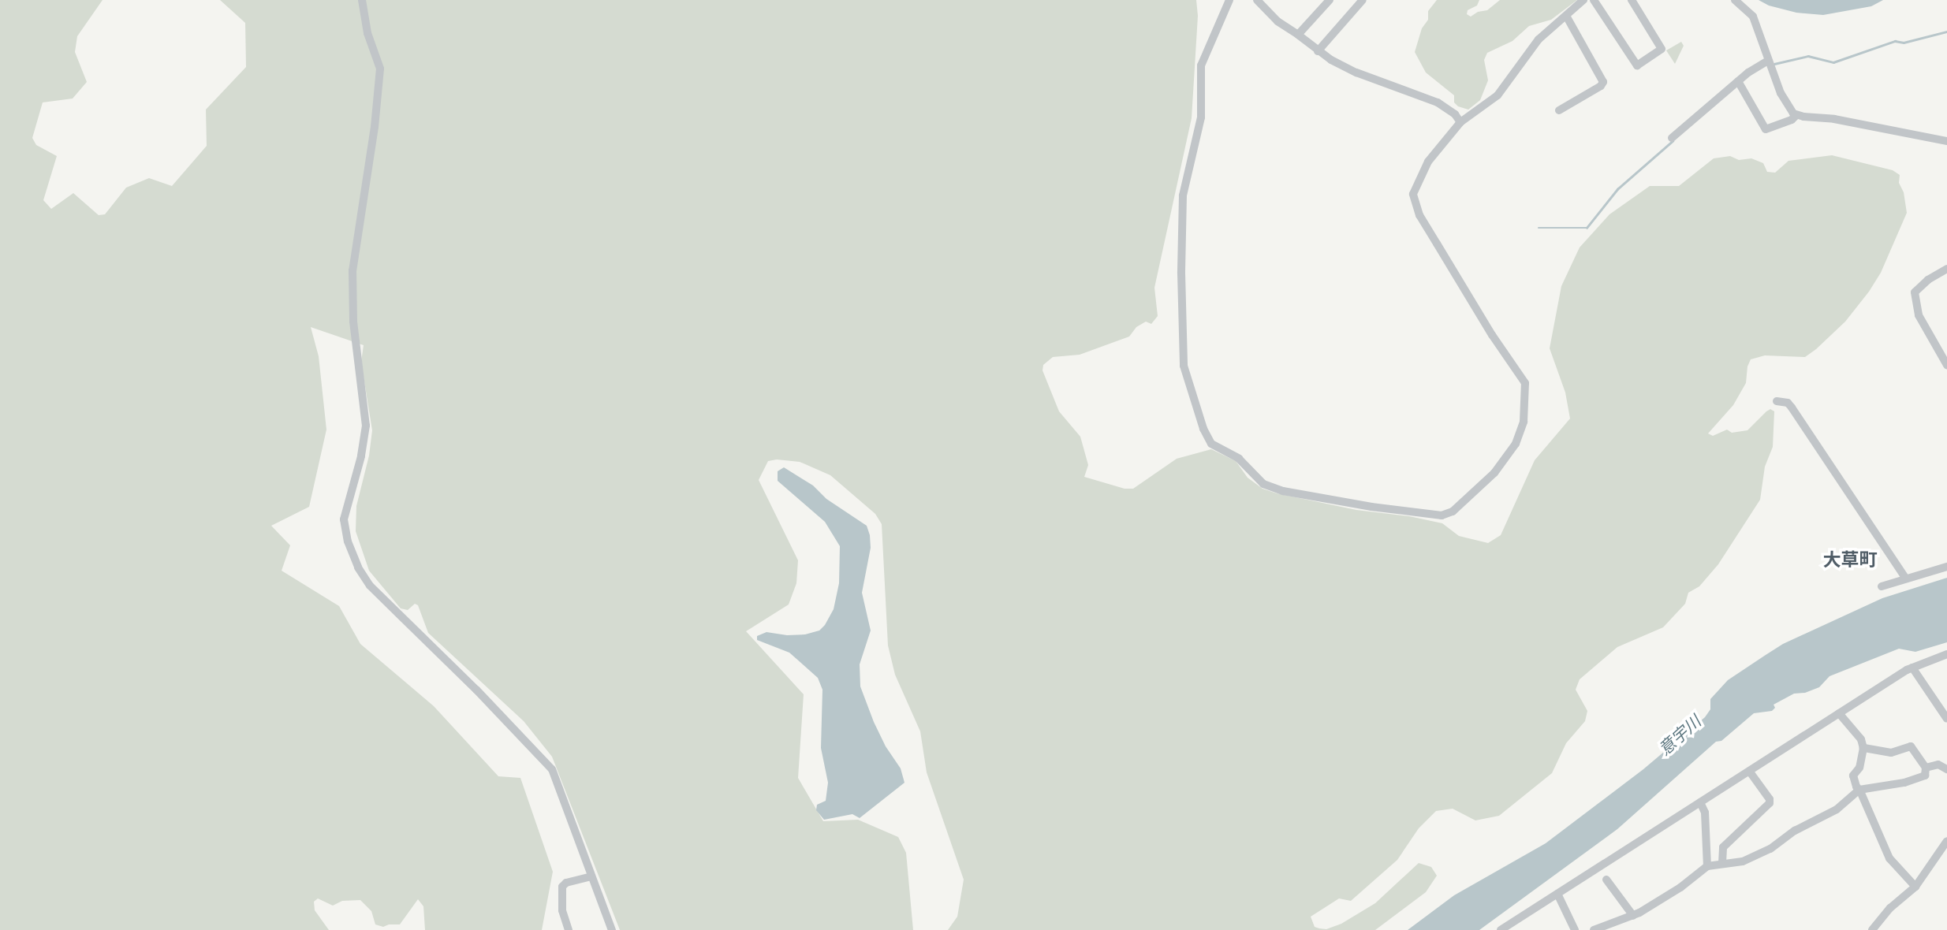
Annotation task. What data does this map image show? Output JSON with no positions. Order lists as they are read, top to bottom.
{
  "districts": ["大草町"],
  "water": ["意宇川"]
}
